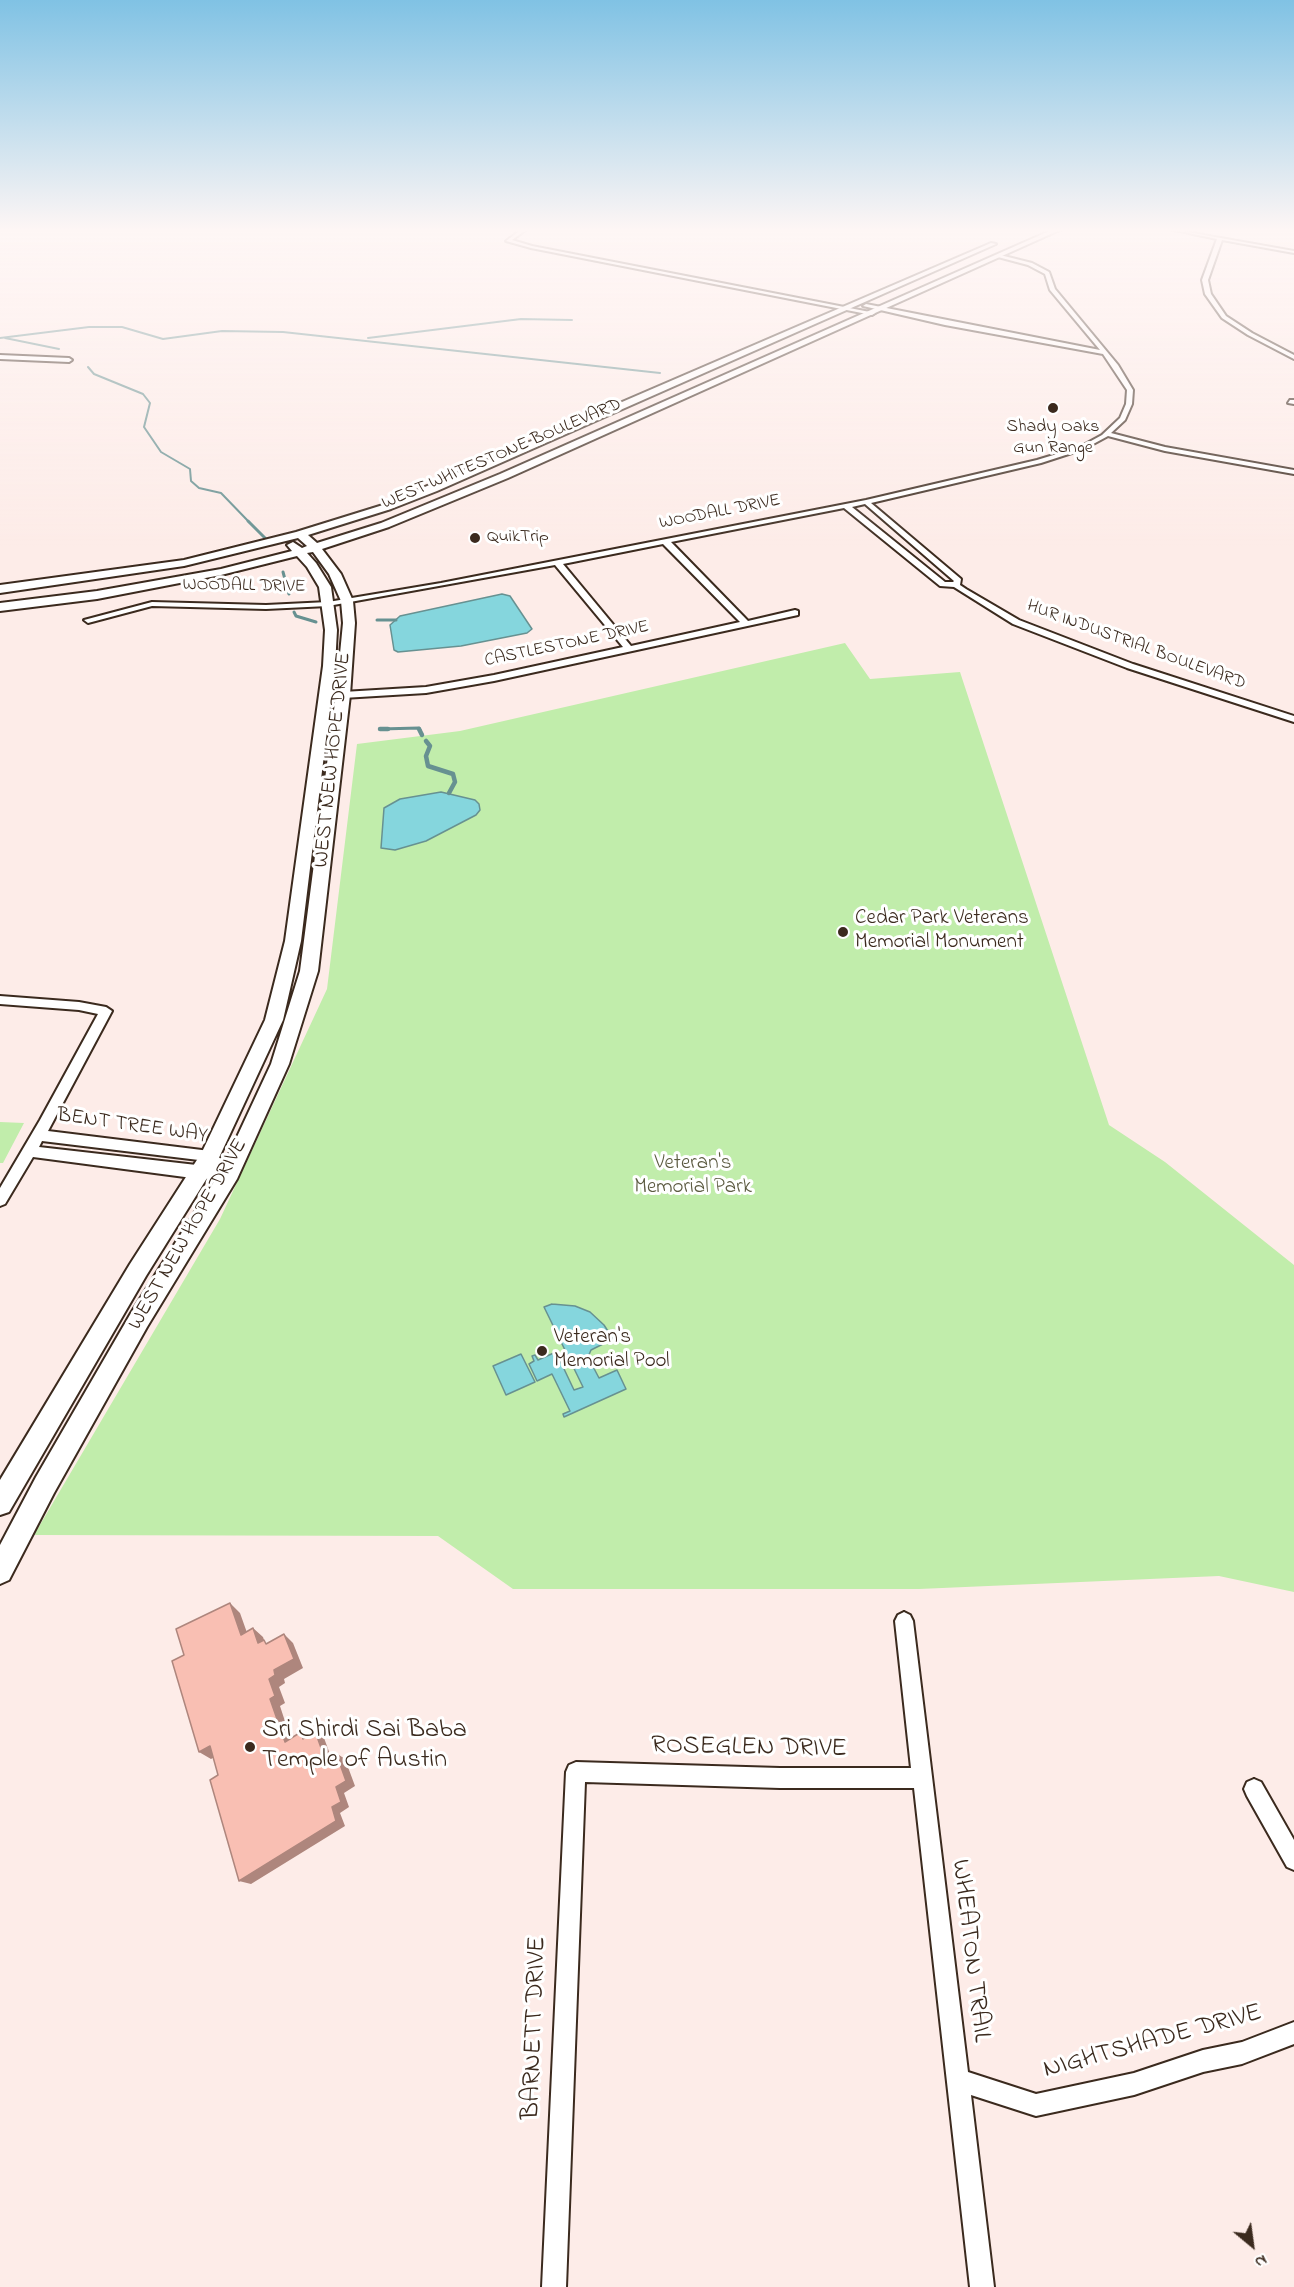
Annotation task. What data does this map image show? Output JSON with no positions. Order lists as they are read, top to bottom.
{
  "streets": {
    "main road": ["WEST WHITESTONE BOULEVARD", "WEST NEW HOPE DRIVE"],
    "street": [
      "WOODALL DRIVE",
      "CASTLESTONE DRIVE",
      "HUR INDUSTRIAL BOULEVARD",
      "BENT TREE WAY",
      "ROSEGLEN DRIVE",
      "WHEATON TRAIL",
      "BARNETT DRIVE",
      "NIGHTSHADE DRIVE"
    ]
  },
  "crossings": [
    ["WEST WHITESTONE BOULEVARD", "WEST NEW HOPE DRIVE"],
    ["WOODALL DRIVE", "HUR INDUSTRIAL BOULEVARD"],
    ["WOODALL DRIVE", "WEST NEW HOPE DRIVE"],
    ["CASTLESTONE DRIVE", "WEST NEW HOPE DRIVE"],
    ["WEST NEW HOPE DRIVE", "BENT TREE WAY"],
    ["ROSEGLEN DRIVE", "WHEATON TRAIL"],
    ["ROSEGLEN DRIVE", "BARNETT DRIVE"],
    ["WHEATON TRAIL", "NIGHTSHADE DRIVE"]
  ],
  "parks": ["Veteran's Memorial Park"],
  "places": [
    "Shady Oaks Gun Range",
    "QuikTrip",
    "Cedar Park Veterans Memorial Monument",
    "Veteran's Memorial Pool",
    "Sri Shirdi Sai Baba Temple of Austin"
  ],
  "north": "bottom right"
}
